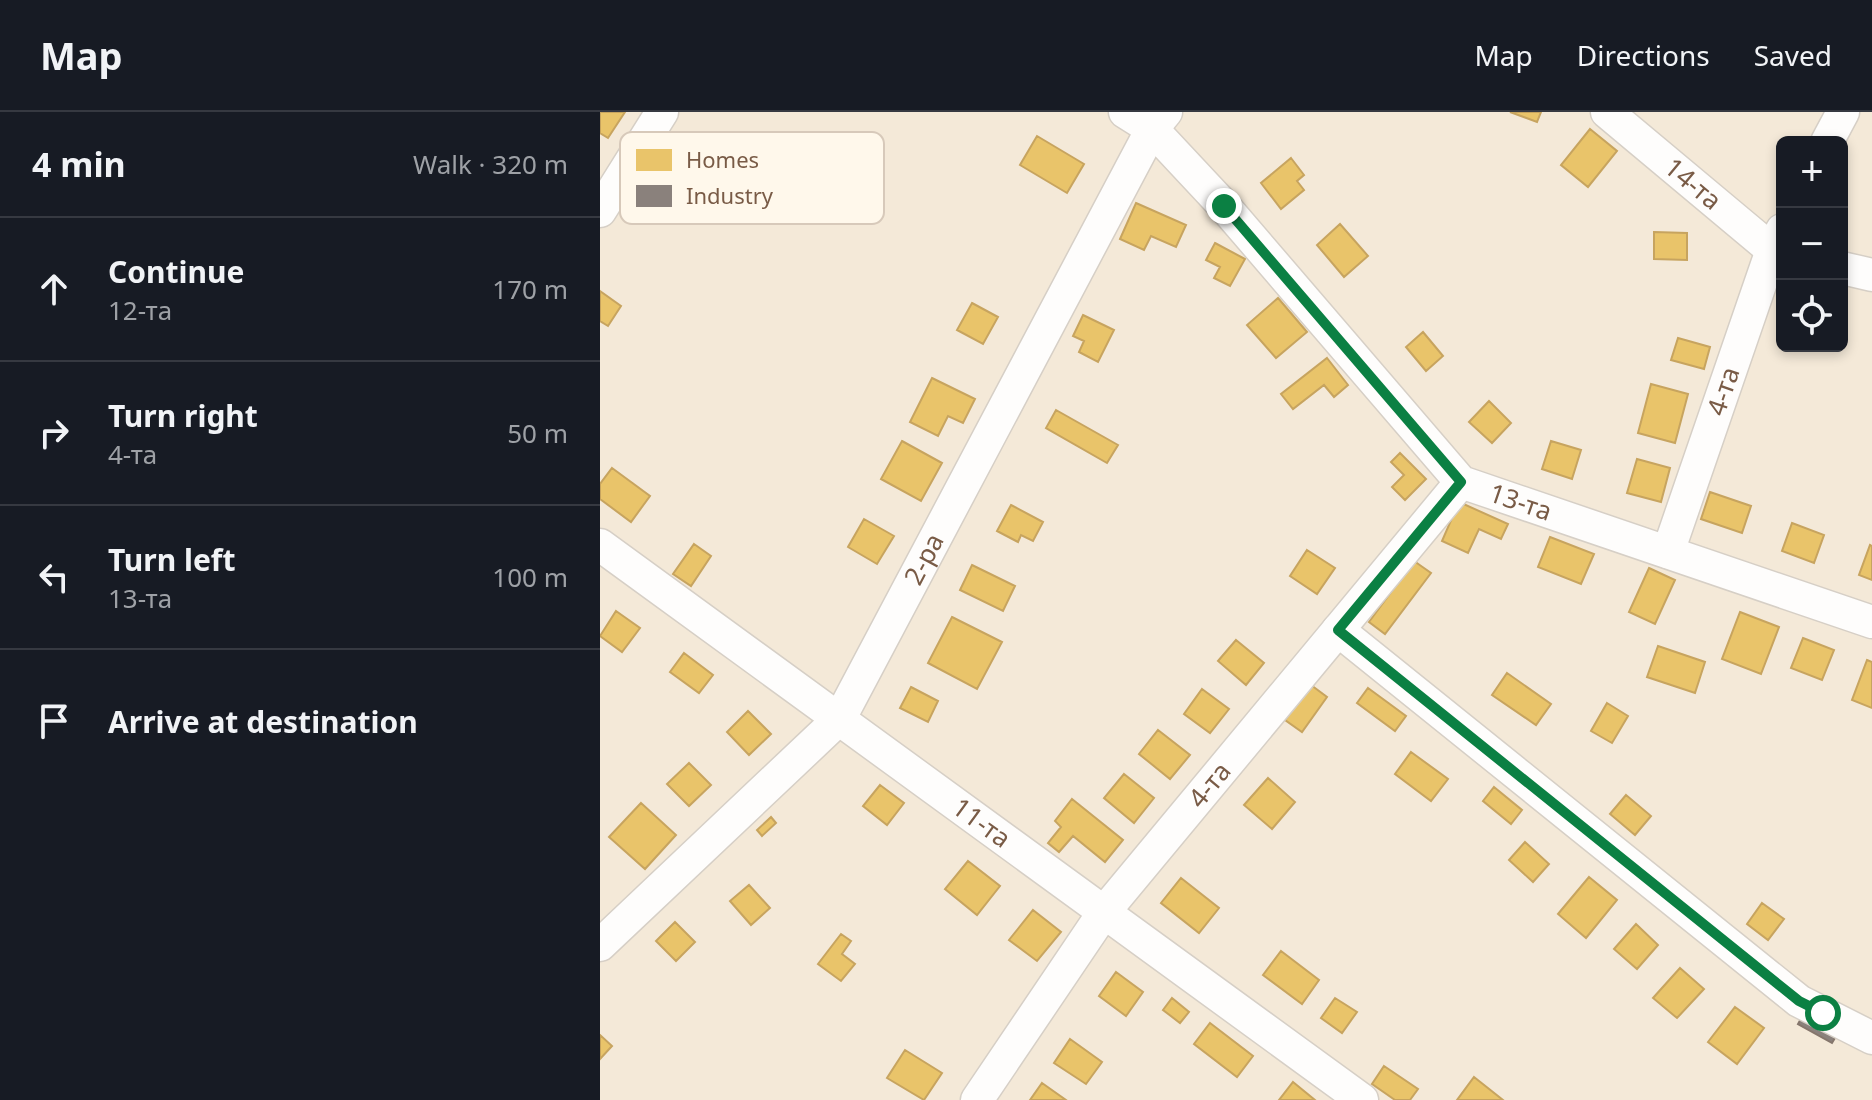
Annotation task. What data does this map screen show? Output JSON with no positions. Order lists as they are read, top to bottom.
{
  "streets": {
    "street": [
      "14-та",
      "4-та",
      "13-та",
      "2-ра",
      "11-та"
    ]
  },
  "crossings": [
    ["4-та", "13-та"],
    ["4-та", "11-та"],
    ["13-та", "2-ра"],
    ["2-ра", "11-та"]
  ],
  "legend": ["Homes", "Industry"],
  "page": {
    "header": "Map",
    "nav": ["Map", "Directions", "Saved"],
    "heading": ["4 min", "Walk · 320 m"],
    "map_buttons": ["+", "−"],
    "list": [
      ["Continue", "12-та", "170 m"],
      ["Turn right", "4-та", "50 m"],
      ["Turn left", "13-та", "100 m"],
      "Arrive at destination"
    ]
  }
}
